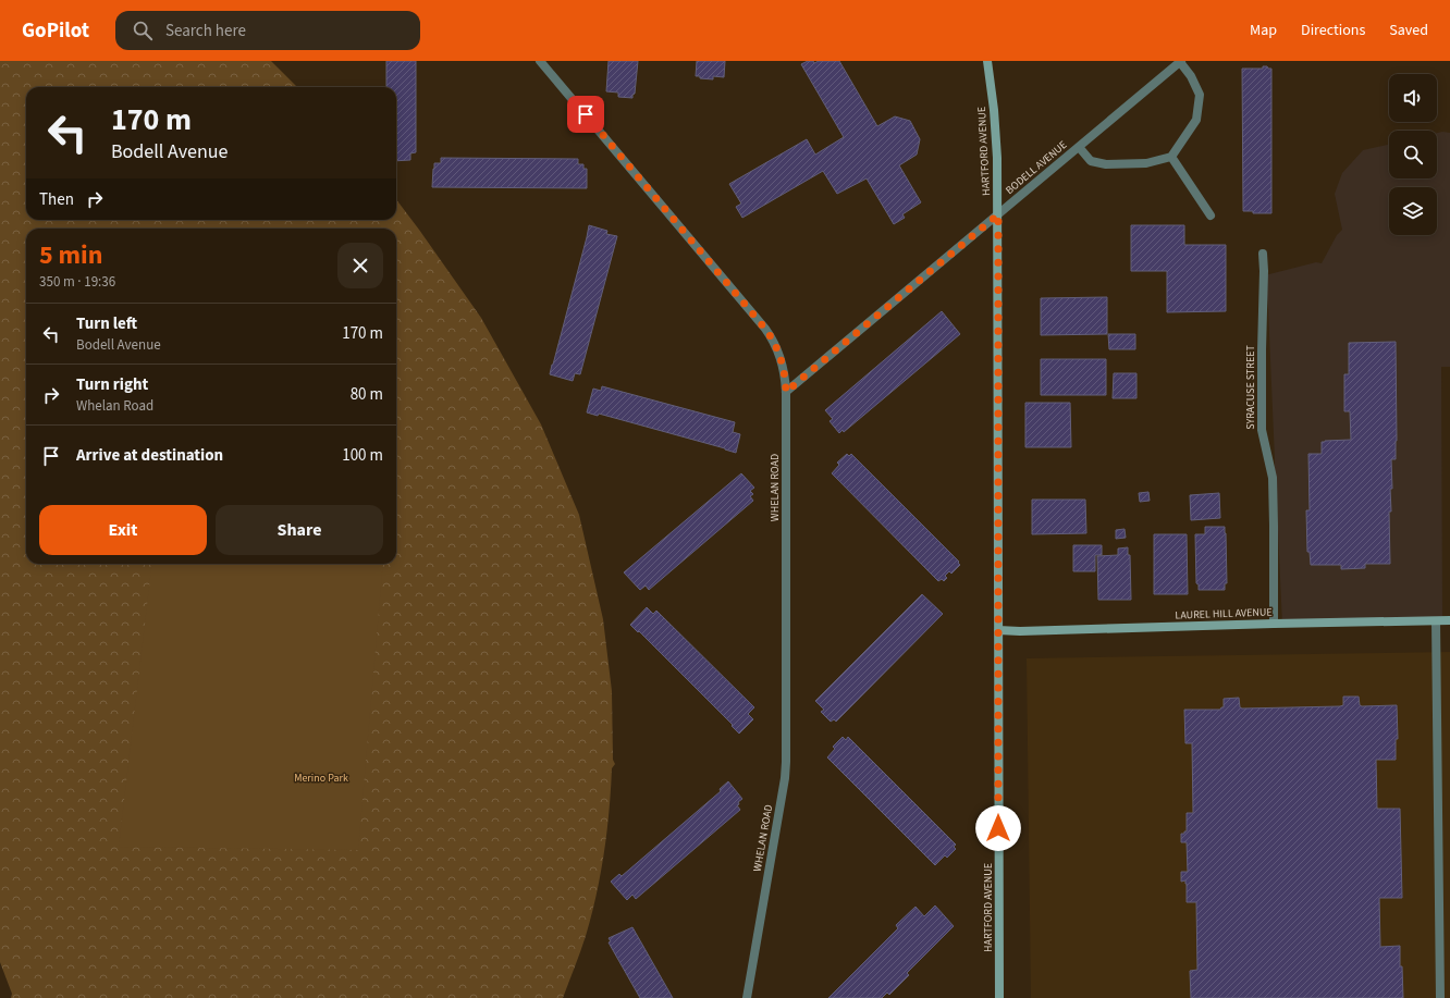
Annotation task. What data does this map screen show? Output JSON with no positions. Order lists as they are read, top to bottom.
{
  "streets": {
    "main road": ["HARTFORD AVENUE", "LAUREL HILL AVENUE"],
    "street": ["BODELL AVENUE", "SYRACUSE STREET", "WHELAN ROAD"]
  },
  "crossings": [
    ["HARTFORD AVENUE", "BODELL AVENUE"],
    ["HARTFORD AVENUE", "LAUREL HILL AVENUE"],
    ["BODELL AVENUE", "WHELAN ROAD"],
    ["SYRACUSE STREET", "LAUREL HILL AVENUE"]
  ],
  "parks": ["Merino Park"],
  "page": {
    "header": "GoPilot",
    "search": "Search here",
    "nav": ["Map", "Directions", "Saved"],
    "turn": ["170 m", "Bodell Avenue"],
    "then": "Then",
    "heading": ["5 min", "350 m · 19:36"],
    "list": [
      {
        "name": "Turn left",
        "note": "Bodell Avenue",
        "value": "170 m"
      },
      {
        "name": "Turn right",
        "note": "Whelan Road",
        "value": "80 m"
      },
      {
        "name": "Arrive at destination",
        "value": "100 m"
      }
    ],
    "buttons": ["Exit", "Share"]
  }
}
